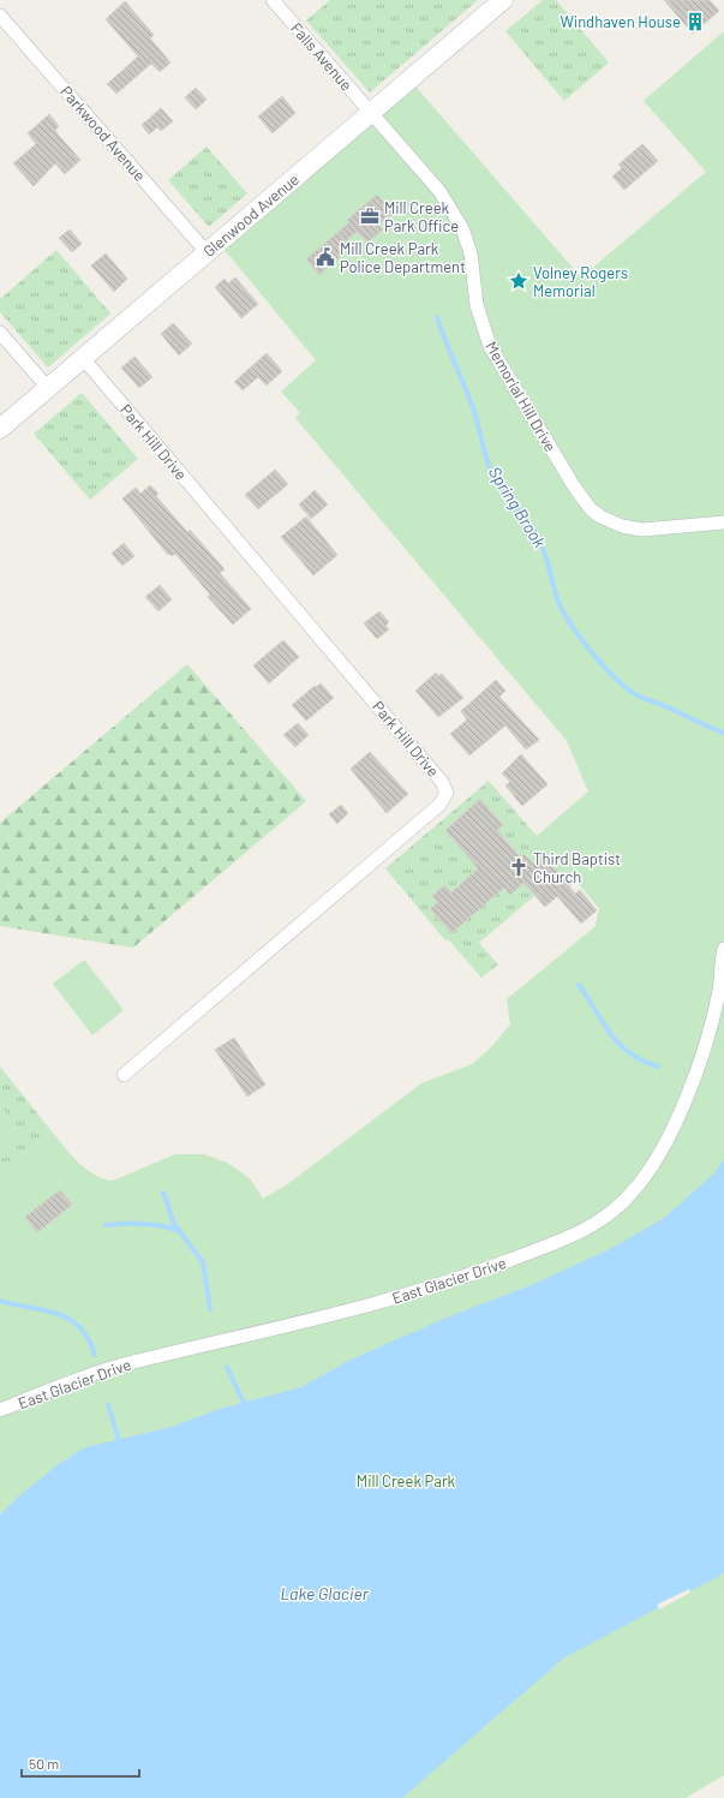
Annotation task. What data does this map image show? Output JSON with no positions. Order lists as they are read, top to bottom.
{
  "streets": {
    "main road": ["Glenwood Avenue"],
    "street": [
      "Falls Avenue",
      "Parkwood Avenue",
      "Memorial Hill Drive",
      "Park Hill Drive",
      "East Glacier Drive"
    ]
  },
  "crossings": [
    ["Falls Avenue", "Glenwood Avenue"],
    ["Falls Avenue", "Memorial Hill Drive"],
    ["Parkwood Avenue", "Glenwood Avenue"],
    ["Glenwood Avenue", "Memorial Hill Drive"],
    ["Glenwood Avenue", "Park Hill Drive"]
  ],
  "water": ["Spring Brook", "Lake Glacier"],
  "parks": ["Mill Creek Park"],
  "places": {
    "building": ["Windhaven House"],
    "office": ["Mill Creek Park Office"],
    "public building": ["Mill Creek Park Police Department"],
    "place": ["Volney Rogers Memorial"],
    "church": ["Third Baptist Church"]
  },
  "scale_bar": "50 m"
}
